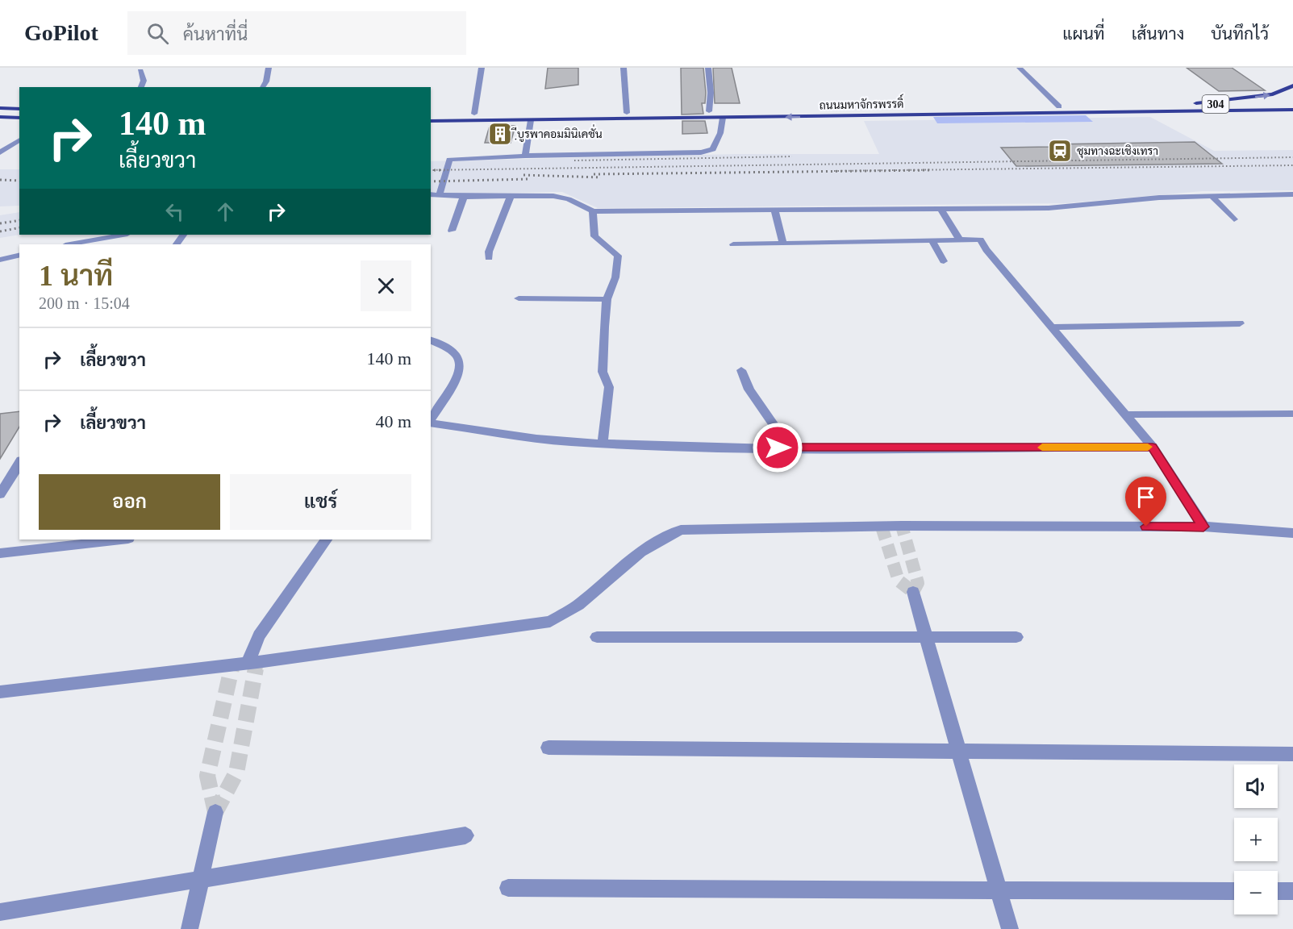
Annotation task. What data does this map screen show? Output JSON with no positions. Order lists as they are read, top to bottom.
{
  "streets": {
    "main road": ["304", "ถนนมหาจักรพรรดิ์"]
  },
  "places": {
    "building": ["ฺีบูรพาคอมมินิเคชั่น"],
    "station": ["ชุมทางฉะเชิงเทรา"]
  },
  "page": {
    "header": "GoPilot",
    "search": "ค้นหาที่นี่",
    "nav": ["แผนที่", "เส้นทาง", "บันทึกไว้"],
    "turn": ["140 m", "เลี้ยวขวา"],
    "heading": ["1 นาที", "200 m · 15:04"],
    "list": [
      {
        "name": "เลี้ยวขวา",
        "value": "140 m"
      },
      {
        "name": "เลี้ยวขวา",
        "value": "40 m"
      }
    ],
    "buttons": ["ออก", "แชร์"],
    "map_buttons": ["+", "−"]
  }
}
